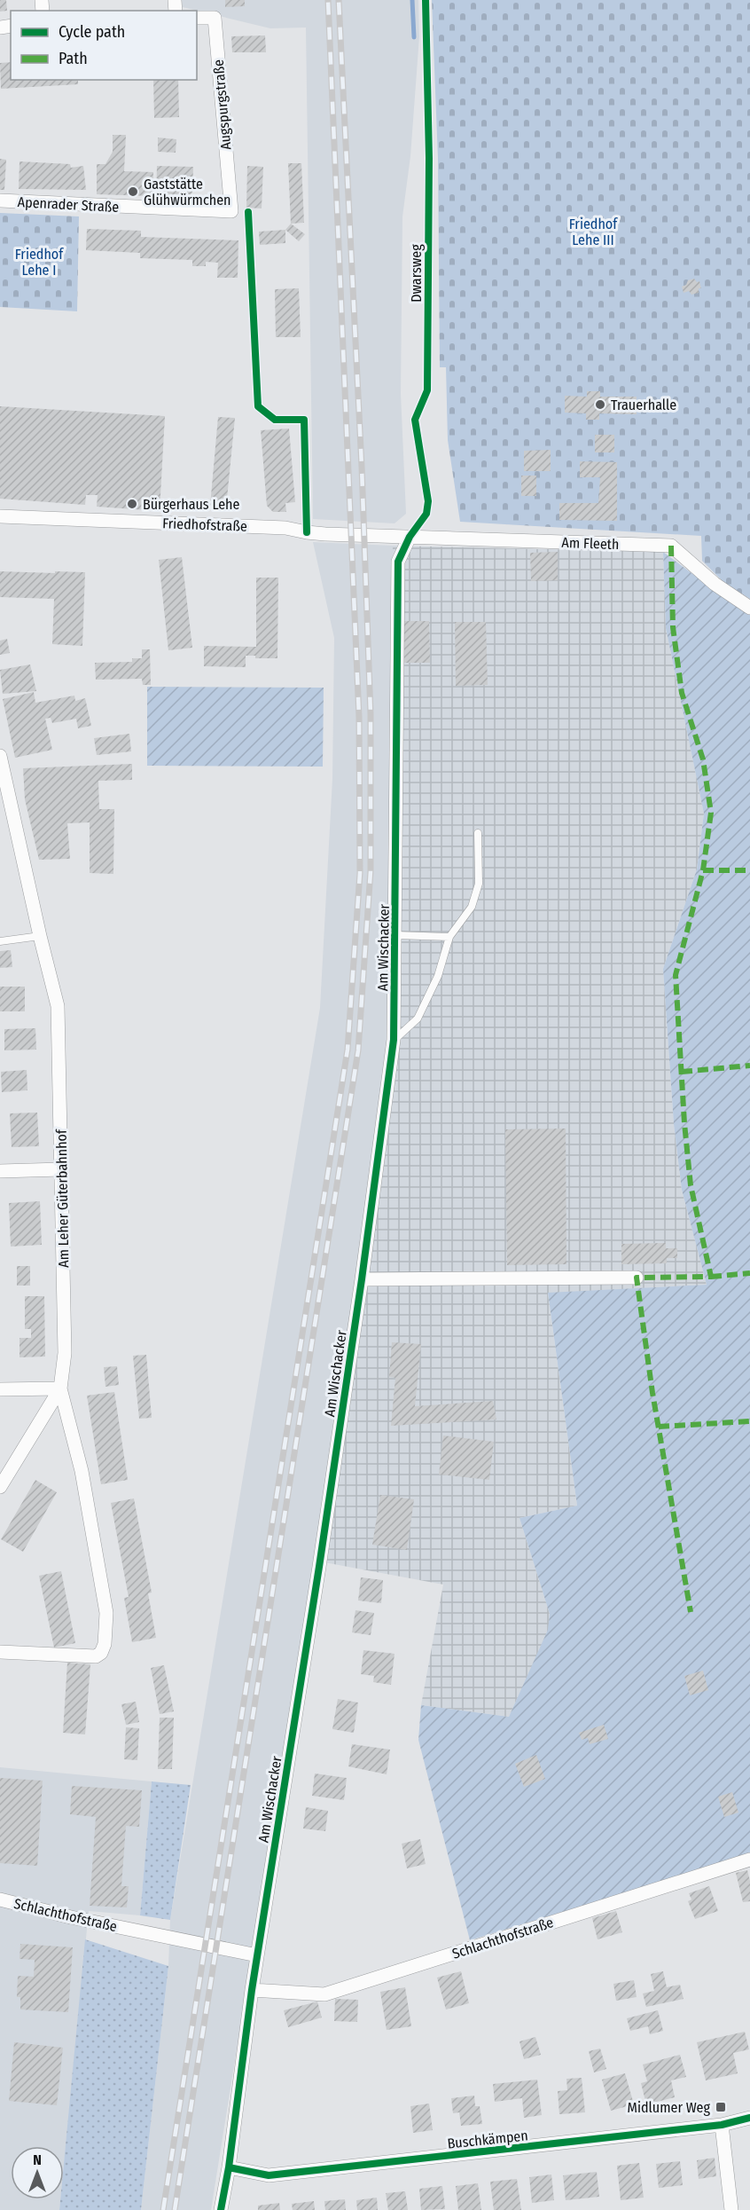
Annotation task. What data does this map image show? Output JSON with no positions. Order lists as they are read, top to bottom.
{
  "streets": {
    "street": [
      "Augspurgstraße",
      "Apenrader Straße",
      "Friedhofstraße",
      "Am Fleeth",
      "Am Wischacker",
      "Am Leher Güterbahnhof",
      "Schlachthofstraße",
      "Buschkämpen"
    ],
    "lane": ["Dwarsweg"]
  },
  "crossings": [
    ["Augspurgstraße", "Apenrader Straße"],
    ["Dwarsweg", "Friedhofstraße"],
    ["Dwarsweg", "Am Fleeth"],
    ["Dwarsweg", "Am Wischacker"],
    ["Friedhofstraße", "Am Fleeth"],
    ["Friedhofstraße", "Am Wischacker"],
    ["Am Fleeth", "Am Wischacker"],
    ["Am Wischacker", "Schlachthofstraße"],
    ["Am Wischacker", "Buschkämpen"]
  ],
  "parks": ["Friedhof Lehe III", "Friedhof Lehe I"],
  "places": {
    "other": ["Gaststätte Glühwürmchen", "Trauerhalle", "Bürgerhaus Lehe"],
    "transit": ["Midlumer Weg"]
  },
  "legend": ["Cycle path", "Path"],
  "north": "top"
}
